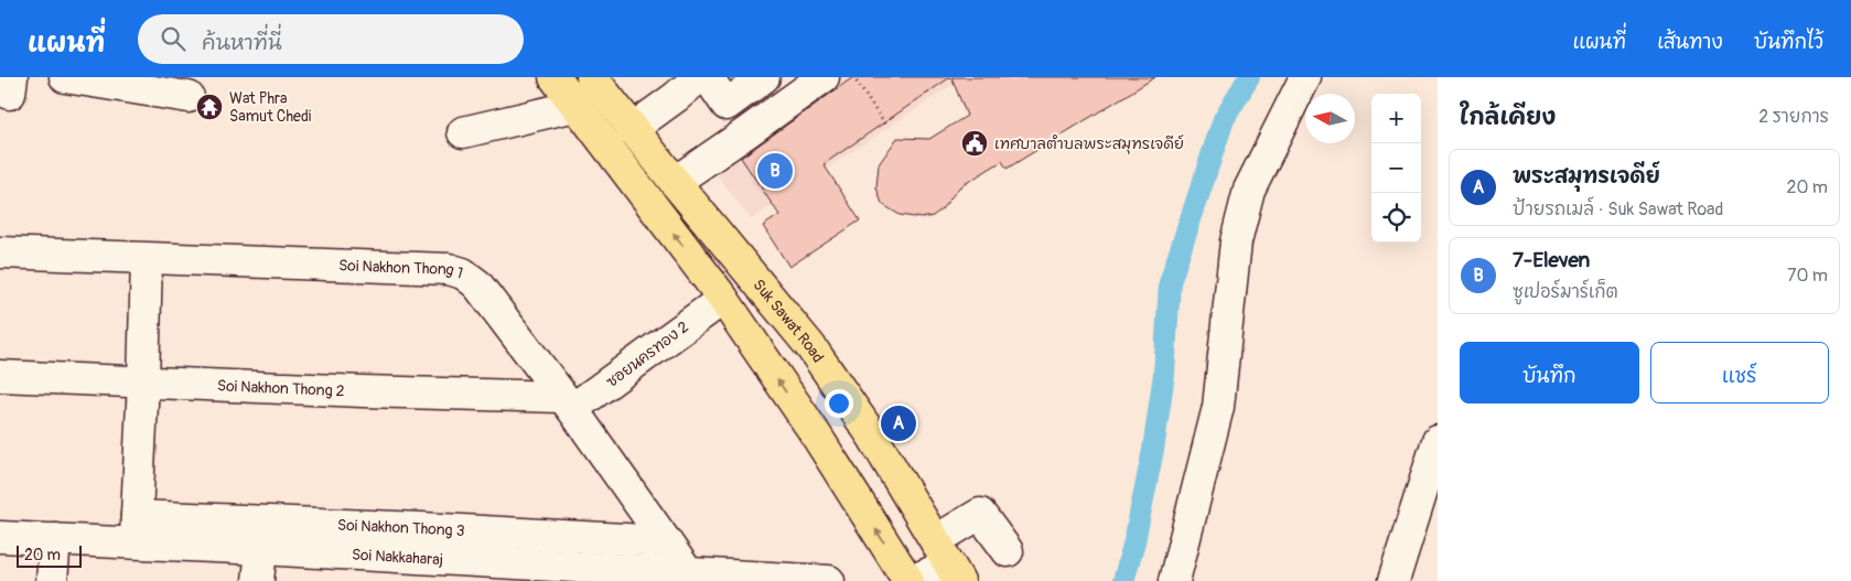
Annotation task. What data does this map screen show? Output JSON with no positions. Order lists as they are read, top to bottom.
{
  "streets": {
    "main road": ["Suk Sawat Road"],
    "street": [
      "Soi Nakhon Thong 1",
      "ซอยนครทอง 2",
      "Soi Nakhon Thong 2",
      "Soi Nakhon Thong 3",
      "Soi Nakkaharaj"
    ]
  },
  "crossings": [
    ["Soi Nakhon Thong 1", "ซอยนครทอง 2"],
    ["Soi Nakhon Thong 1", "Soi Nakhon Thong 2"],
    ["Soi Nakhon Thong 1", "Soi Nakhon Thong 3"],
    ["Soi Nakhon Thong 1", "Soi Nakkaharaj"],
    ["ซอยนครทอง 2", "Soi Nakhon Thong 2"],
    ["Soi Nakhon Thong 3", "Soi Nakkaharaj"]
  ],
  "places": {
    "temple": ["Wat Phra Samut Chedi"],
    "public building": ["เทศบาลตำบลพระสมุทรเจดีย์"]
  },
  "scale_bar": "20 m",
  "north": "left",
  "page": {
    "header": "แผนที่",
    "search": "ค้นหาที่นี่",
    "nav": ["แผนที่", "เส้นทาง", "บันทึกไว้"],
    "heading": ["ใกล้เคียง", "2 รายการ"],
    "map_buttons": ["+", "−"],
    "list": [
      {
        "mark": "A",
        "name": "พระสมุทรเจดีย์",
        "note": "ป้ายรถเมล์ · Suk Sawat Road",
        "value": "20 m"
      },
      {
        "mark": "B",
        "name": "7-Eleven",
        "note": "ซูเปอร์มาร์เก็ต",
        "value": "70 m"
      }
    ],
    "pins": ["B", "A"],
    "buttons": ["บันทึก", "แชร์"],
    "scale": "20 m"
  }
}
